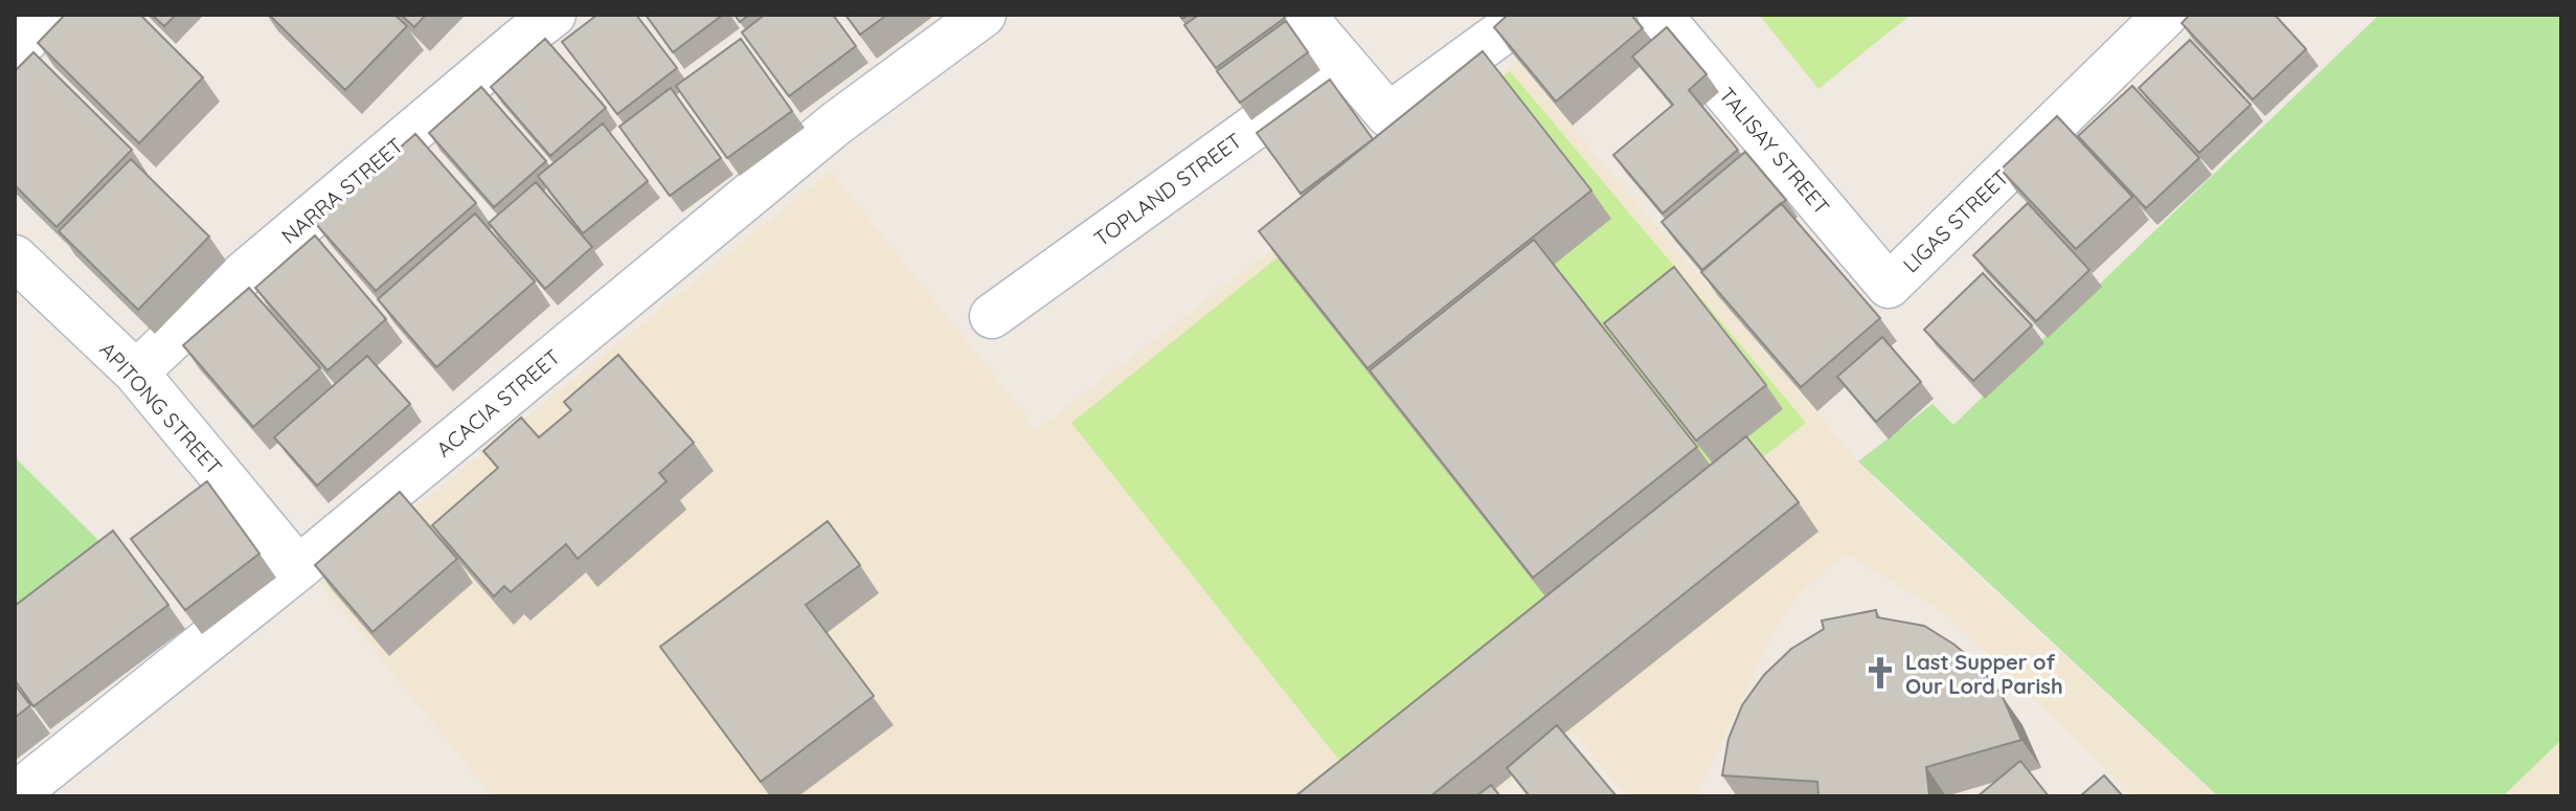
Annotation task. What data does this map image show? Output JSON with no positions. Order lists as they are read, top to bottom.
{
  "streets": {
    "street": [
      "TALISAY STREET",
      "TOPLAND STREET",
      "NARRA STREET",
      "LIGAS STREET",
      "ACACIA STREET",
      "APITONG STREET"
    ]
  },
  "crossings": [
    ["TALISAY STREET", "LIGAS STREET"],
    ["NARRA STREET", "APITONG STREET"],
    ["ACACIA STREET", "APITONG STREET"]
  ],
  "places": {
    "church": ["Last Supper of Our Lord Parish"]
  }
}
